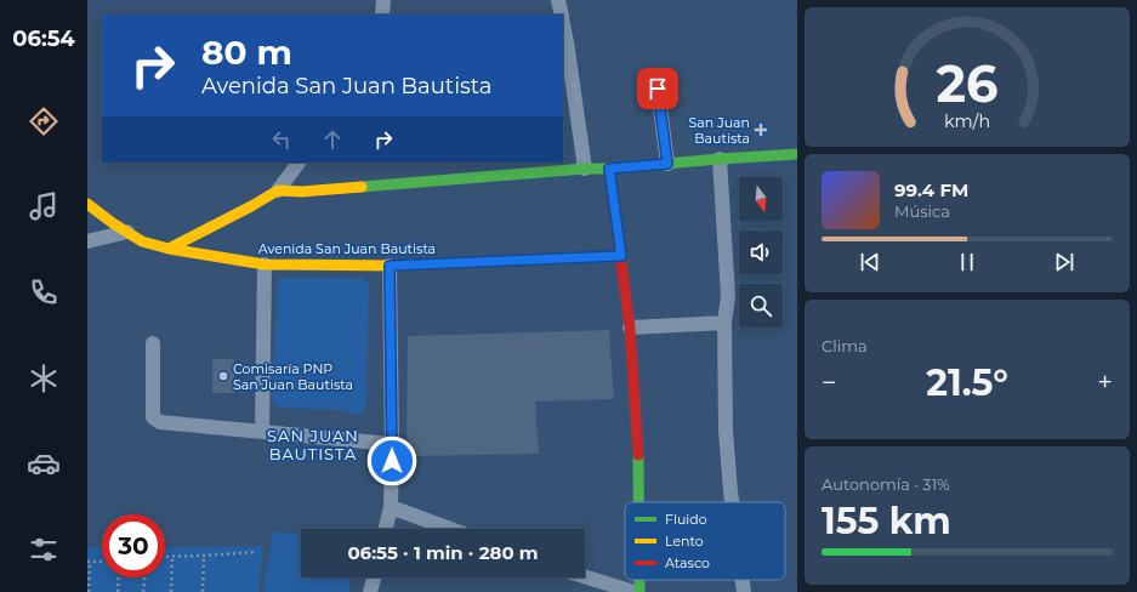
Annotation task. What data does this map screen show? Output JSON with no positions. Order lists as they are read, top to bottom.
{
  "streets": {
    "main road": ["Avenida San Juan Bautista"]
  },
  "districts": ["SAN JUAN BAUTISTA"],
  "places": {
    "health": ["San Juan Bautista"],
    "other": ["Comisaría PNP San Juan Bautista"]
  },
  "legend": ["Fluido", "Lento", "Atasco"],
  "north": "bottom",
  "page": {
    "tabs": "06:54",
    "turn": ["80 m", "Avenida San Juan Bautista"],
    "song": ["99.4 FM", "Música"],
    "tile": [
      "Clima",
      ["Autonomía · 31%", "155 km"]
    ],
    "heat": ["−", "21.5°", "+"],
    "limit": "30",
    "trip": "06:55 · 1 min · 280 m",
    "gauge": ["26", "km/h"]
  }
}
